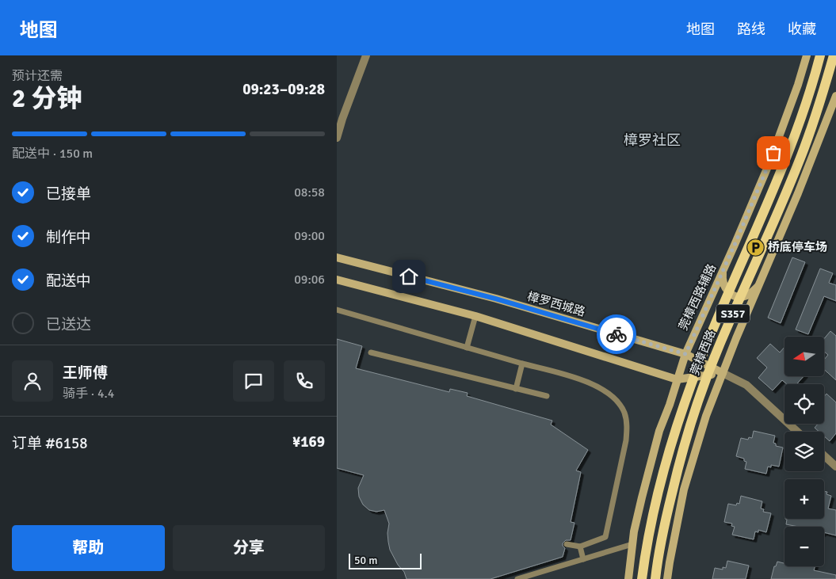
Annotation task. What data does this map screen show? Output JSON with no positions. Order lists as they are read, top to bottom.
{
  "streets": {
    "main road": [
      "莞樟西路辅路",
      "樟罗西城路",
      "S357",
      "莞樟西路"
    ]
  },
  "crossings": [
    ["莞樟西路辅路", "樟罗西城路"]
  ],
  "districts": ["樟罗社区"],
  "places": {
    "parking": ["桥底停车场"]
  },
  "scale_bar": "50 m",
  "north": "left",
  "page": {
    "header": "地图",
    "nav": ["地图", "路线", "收藏"],
    "heading": ["2 分钟", "预计还需", "09:23–09:28"],
    "panel": [
      "王师傅",
      "骑手 · 4.4",
      "订单 #6158",
      "¥169"
    ],
    "bar": "配送中 · 150 m",
    "list": [
      ["已接单", "08:58"],
      ["制作中", "09:00"],
      ["配送中", "09:06"],
      "已送达"
    ],
    "map_buttons": ["+", "−"],
    "buttons": ["帮助", "分享"],
    "scale": "50 m"
  }
}
